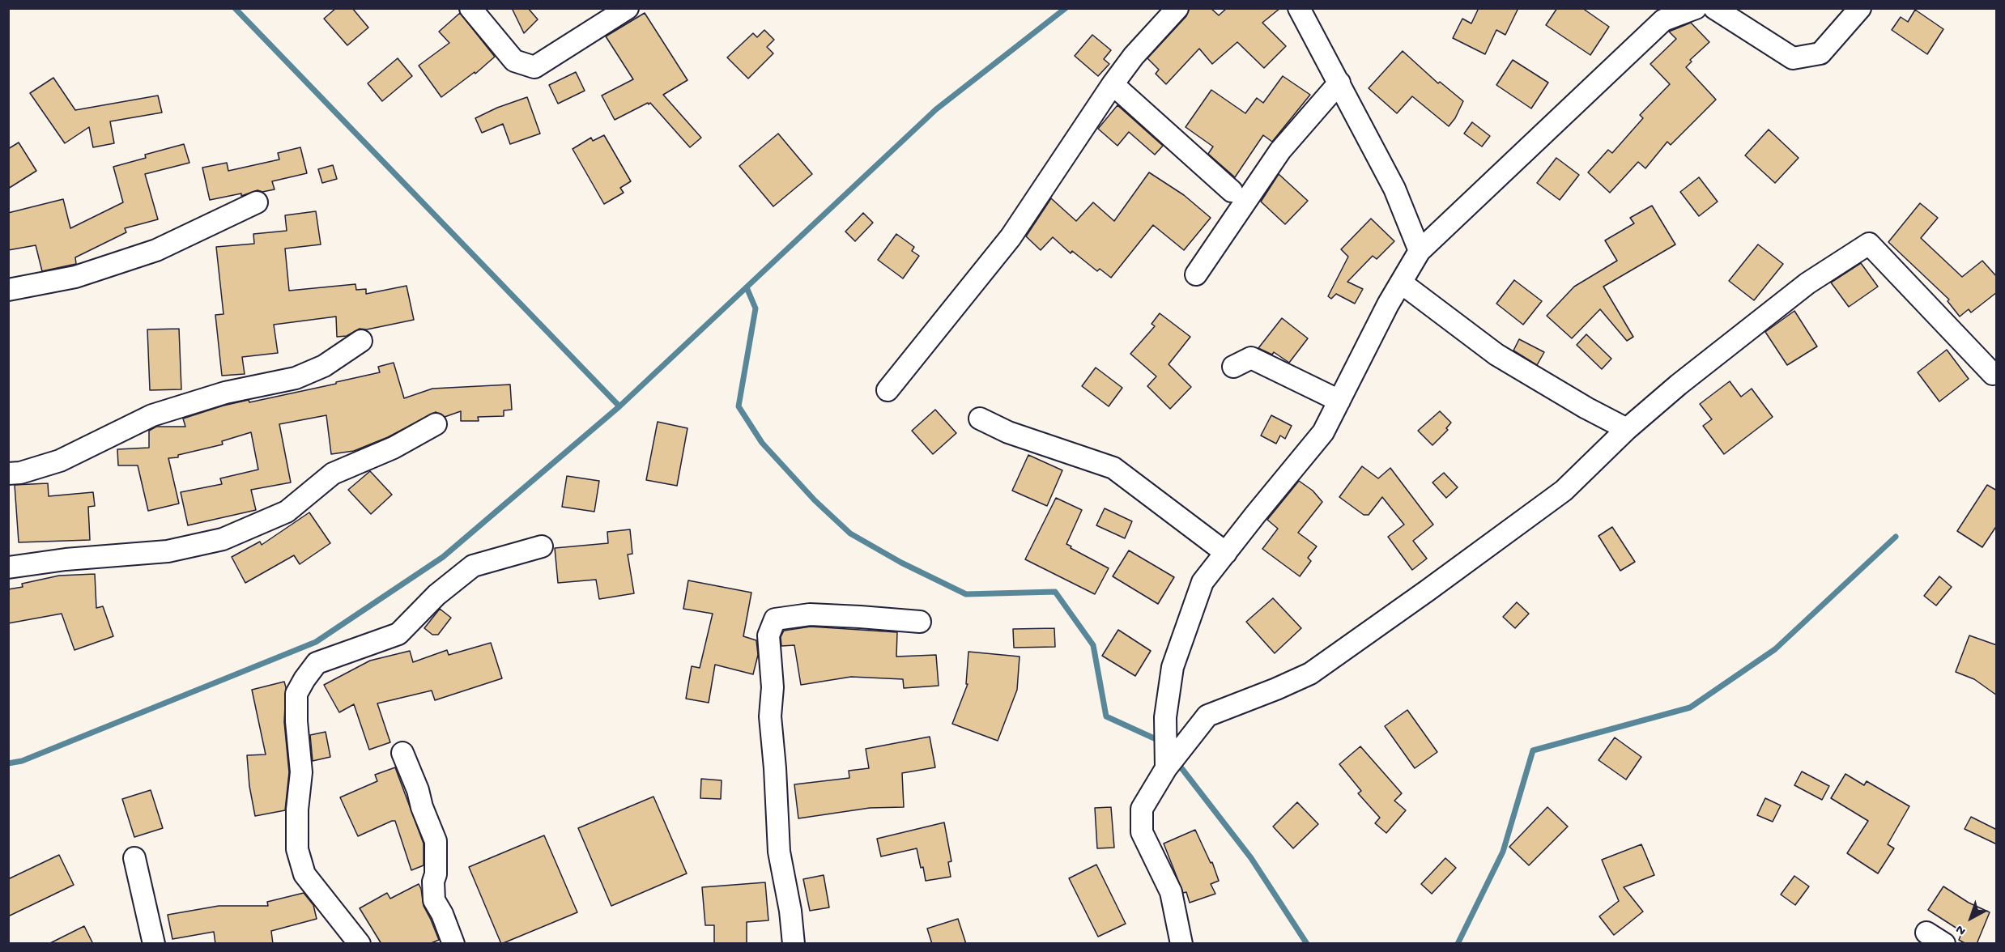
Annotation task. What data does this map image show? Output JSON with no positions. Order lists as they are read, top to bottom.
{
  "north": "bottom left"
}
